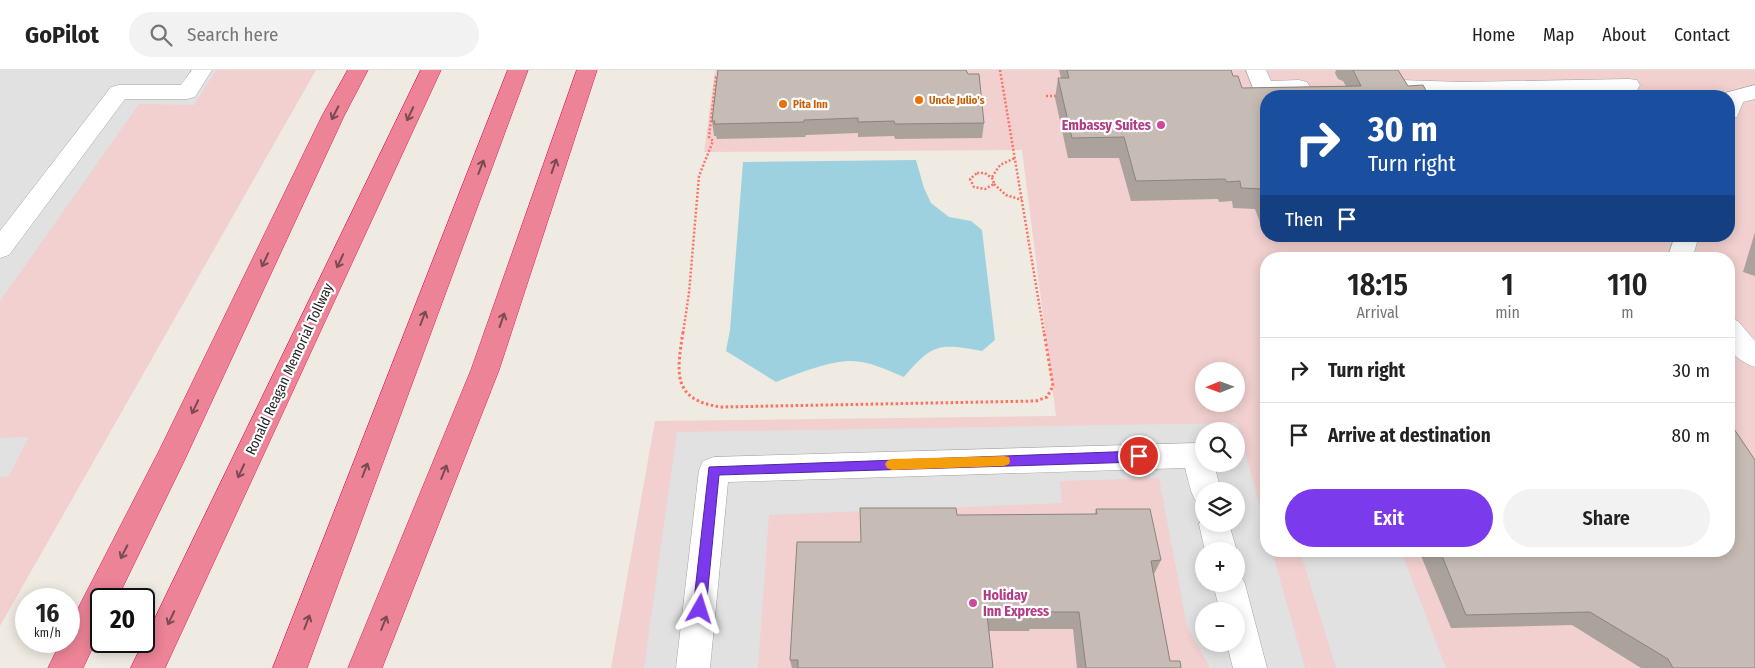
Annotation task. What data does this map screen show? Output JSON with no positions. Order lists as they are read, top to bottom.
{
  "streets": {
    "highway": ["Ronald Reagan Memorial Tollway"]
  },
  "places": [
    "Uncle Julio’s",
    "Pita Inn",
    "Embassy Suites",
    "Holiday Inn Express"
  ],
  "north": "left",
  "page": {
    "header": "GoPilot",
    "search": "Search here",
    "nav": [
      "Home",
      "Map",
      "About",
      "Contact"
    ],
    "turn": ["30 m", "Turn right"],
    "then": "Then",
    "eta": [
      "18:15",
      "Arrival",
      "1",
      "min",
      "110",
      "m"
    ],
    "list": [
      {
        "name": "Turn right",
        "value": "30 m"
      },
      {
        "name": "Arrive at destination",
        "value": "80 m"
      }
    ],
    "map_buttons": ["+", "−"],
    "buttons": ["Exit", "Share"],
    "speed": "16 km/h",
    "limit": "20"
  }
}
